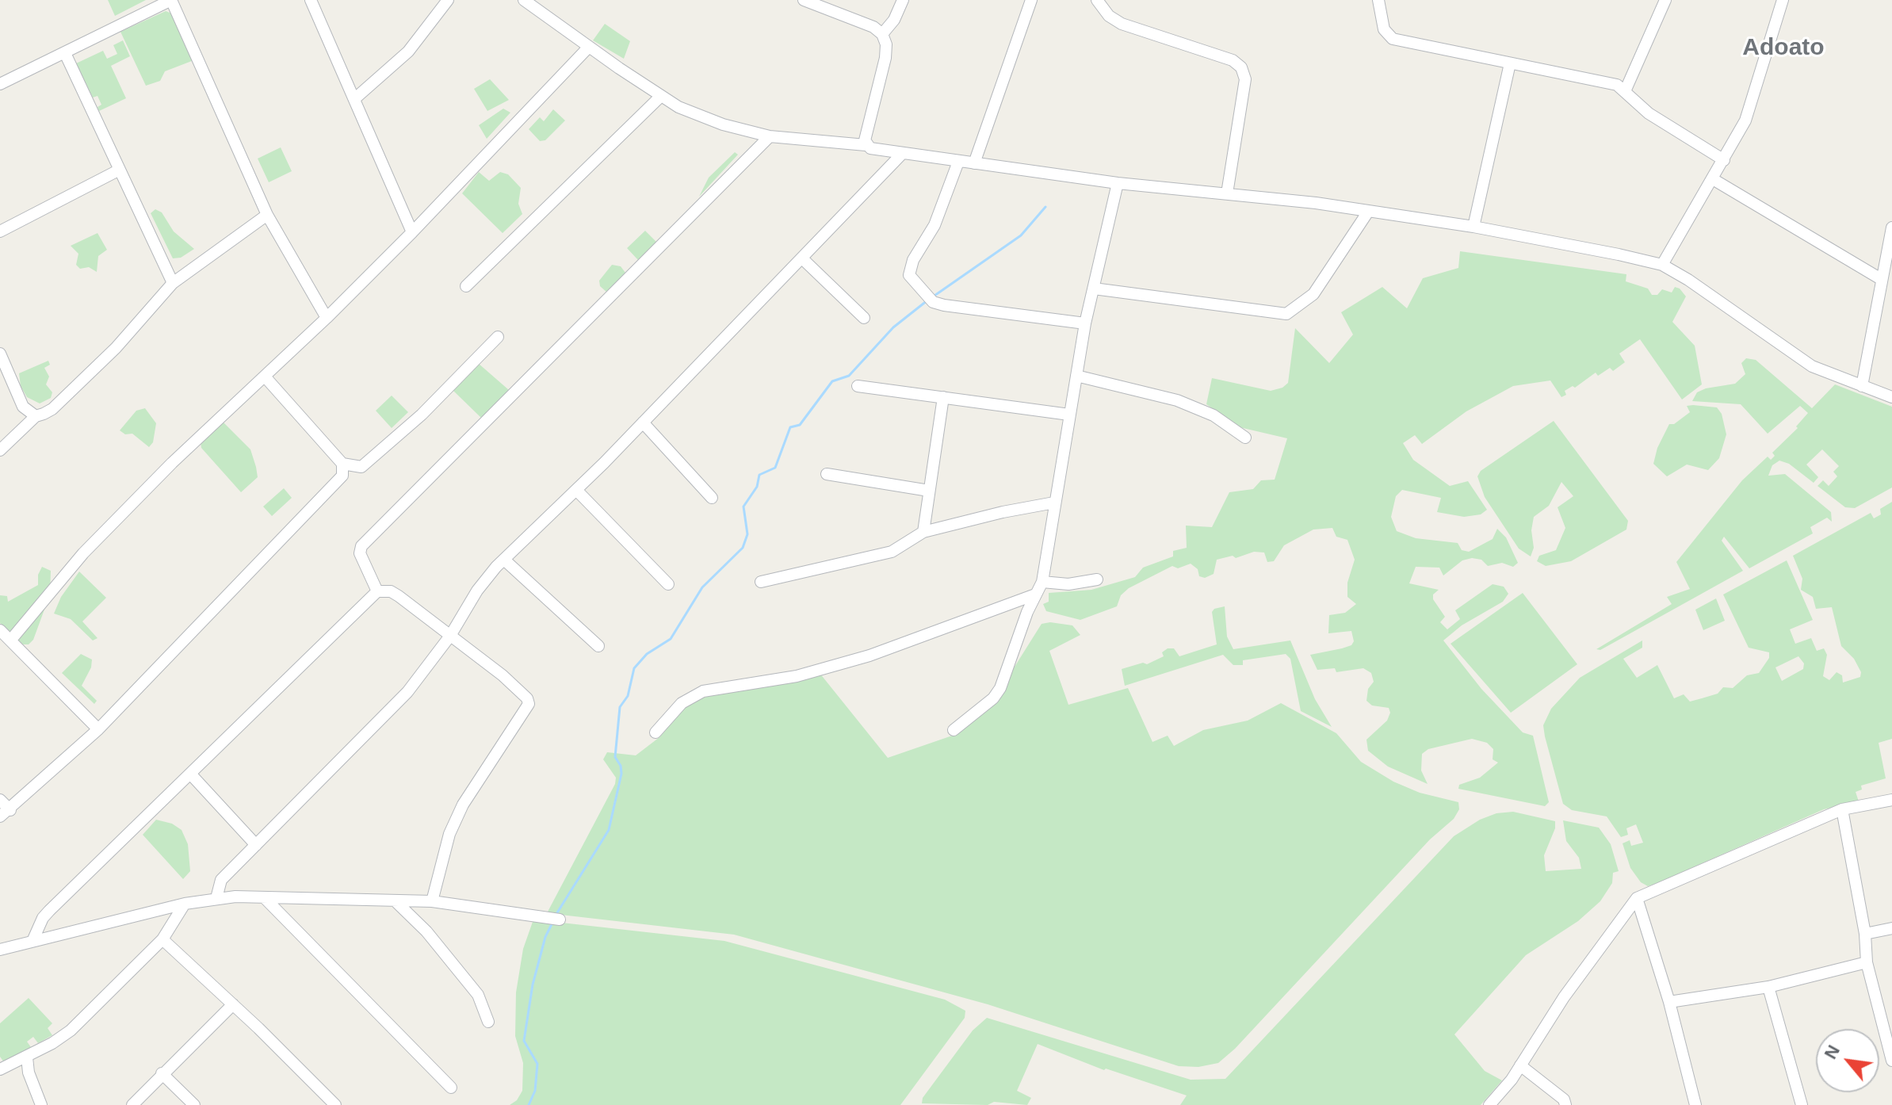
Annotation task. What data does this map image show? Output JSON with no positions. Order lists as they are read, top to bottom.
{
  "districts": ["Adoato"],
  "north": "top left"
}
